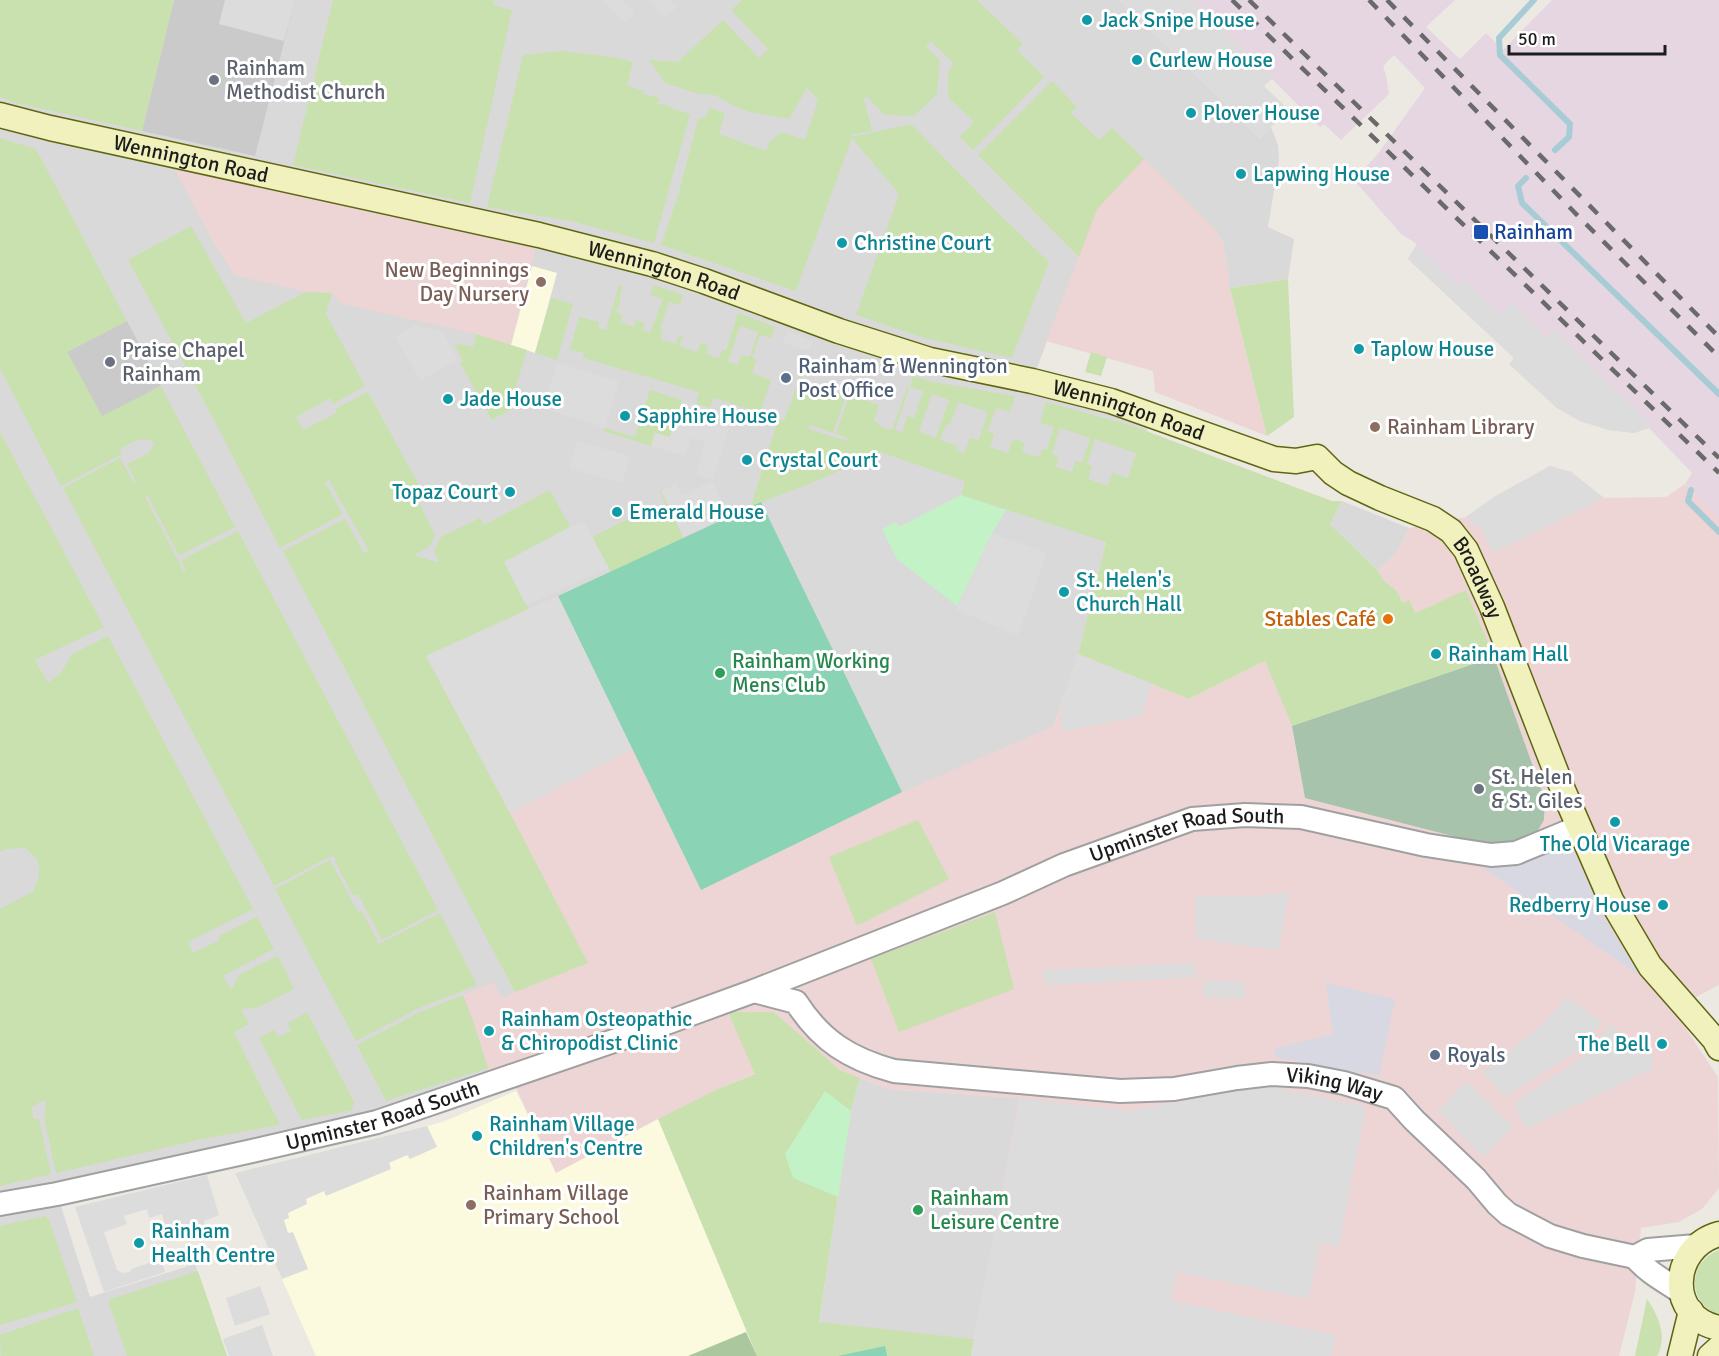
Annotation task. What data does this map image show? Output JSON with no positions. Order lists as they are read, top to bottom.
{
  "streets": {
    "main road": ["Wennington Road", "Broadway"],
    "street": ["Upminster Road South", "Viking Way"]
  },
  "crossings": [
    ["Wennington Road", "Broadway"],
    ["Broadway", "Upminster Road South"]
  ],
  "places": {
    "other": [
      "Jack Snipe House",
      "Curlew House",
      "Rainham Methodist Church",
      "Plover House",
      "Lapwing House",
      "Christine Court",
      "New Beginnings Day Nursery",
      "Taplow House",
      "Praise Chapel Rainham",
      "Rainham & Wennington Post Office",
      "Jade House",
      "Sapphire House",
      "Rainham Library",
      "Crystal Court",
      "Topaz Court",
      "Emerald House",
      "St. Helen's Church Hall",
      "Stables Café",
      "Rainham Hall",
      "Rainham Working Mens Club",
      "St. Helen & St. Giles",
      "The Old Vicarage",
      "Redberry House",
      "Rainham Osteopathic & Chiropodist Clinic",
      "The Bell",
      "Royals",
      "Rainham Village Children's Centre",
      "Rainham Village Primary School",
      "Rainham Leisure Centre",
      "Rainham Health Centre"
    ],
    "transit": ["Rainham"]
  },
  "scale_bar": "50 m"
}
